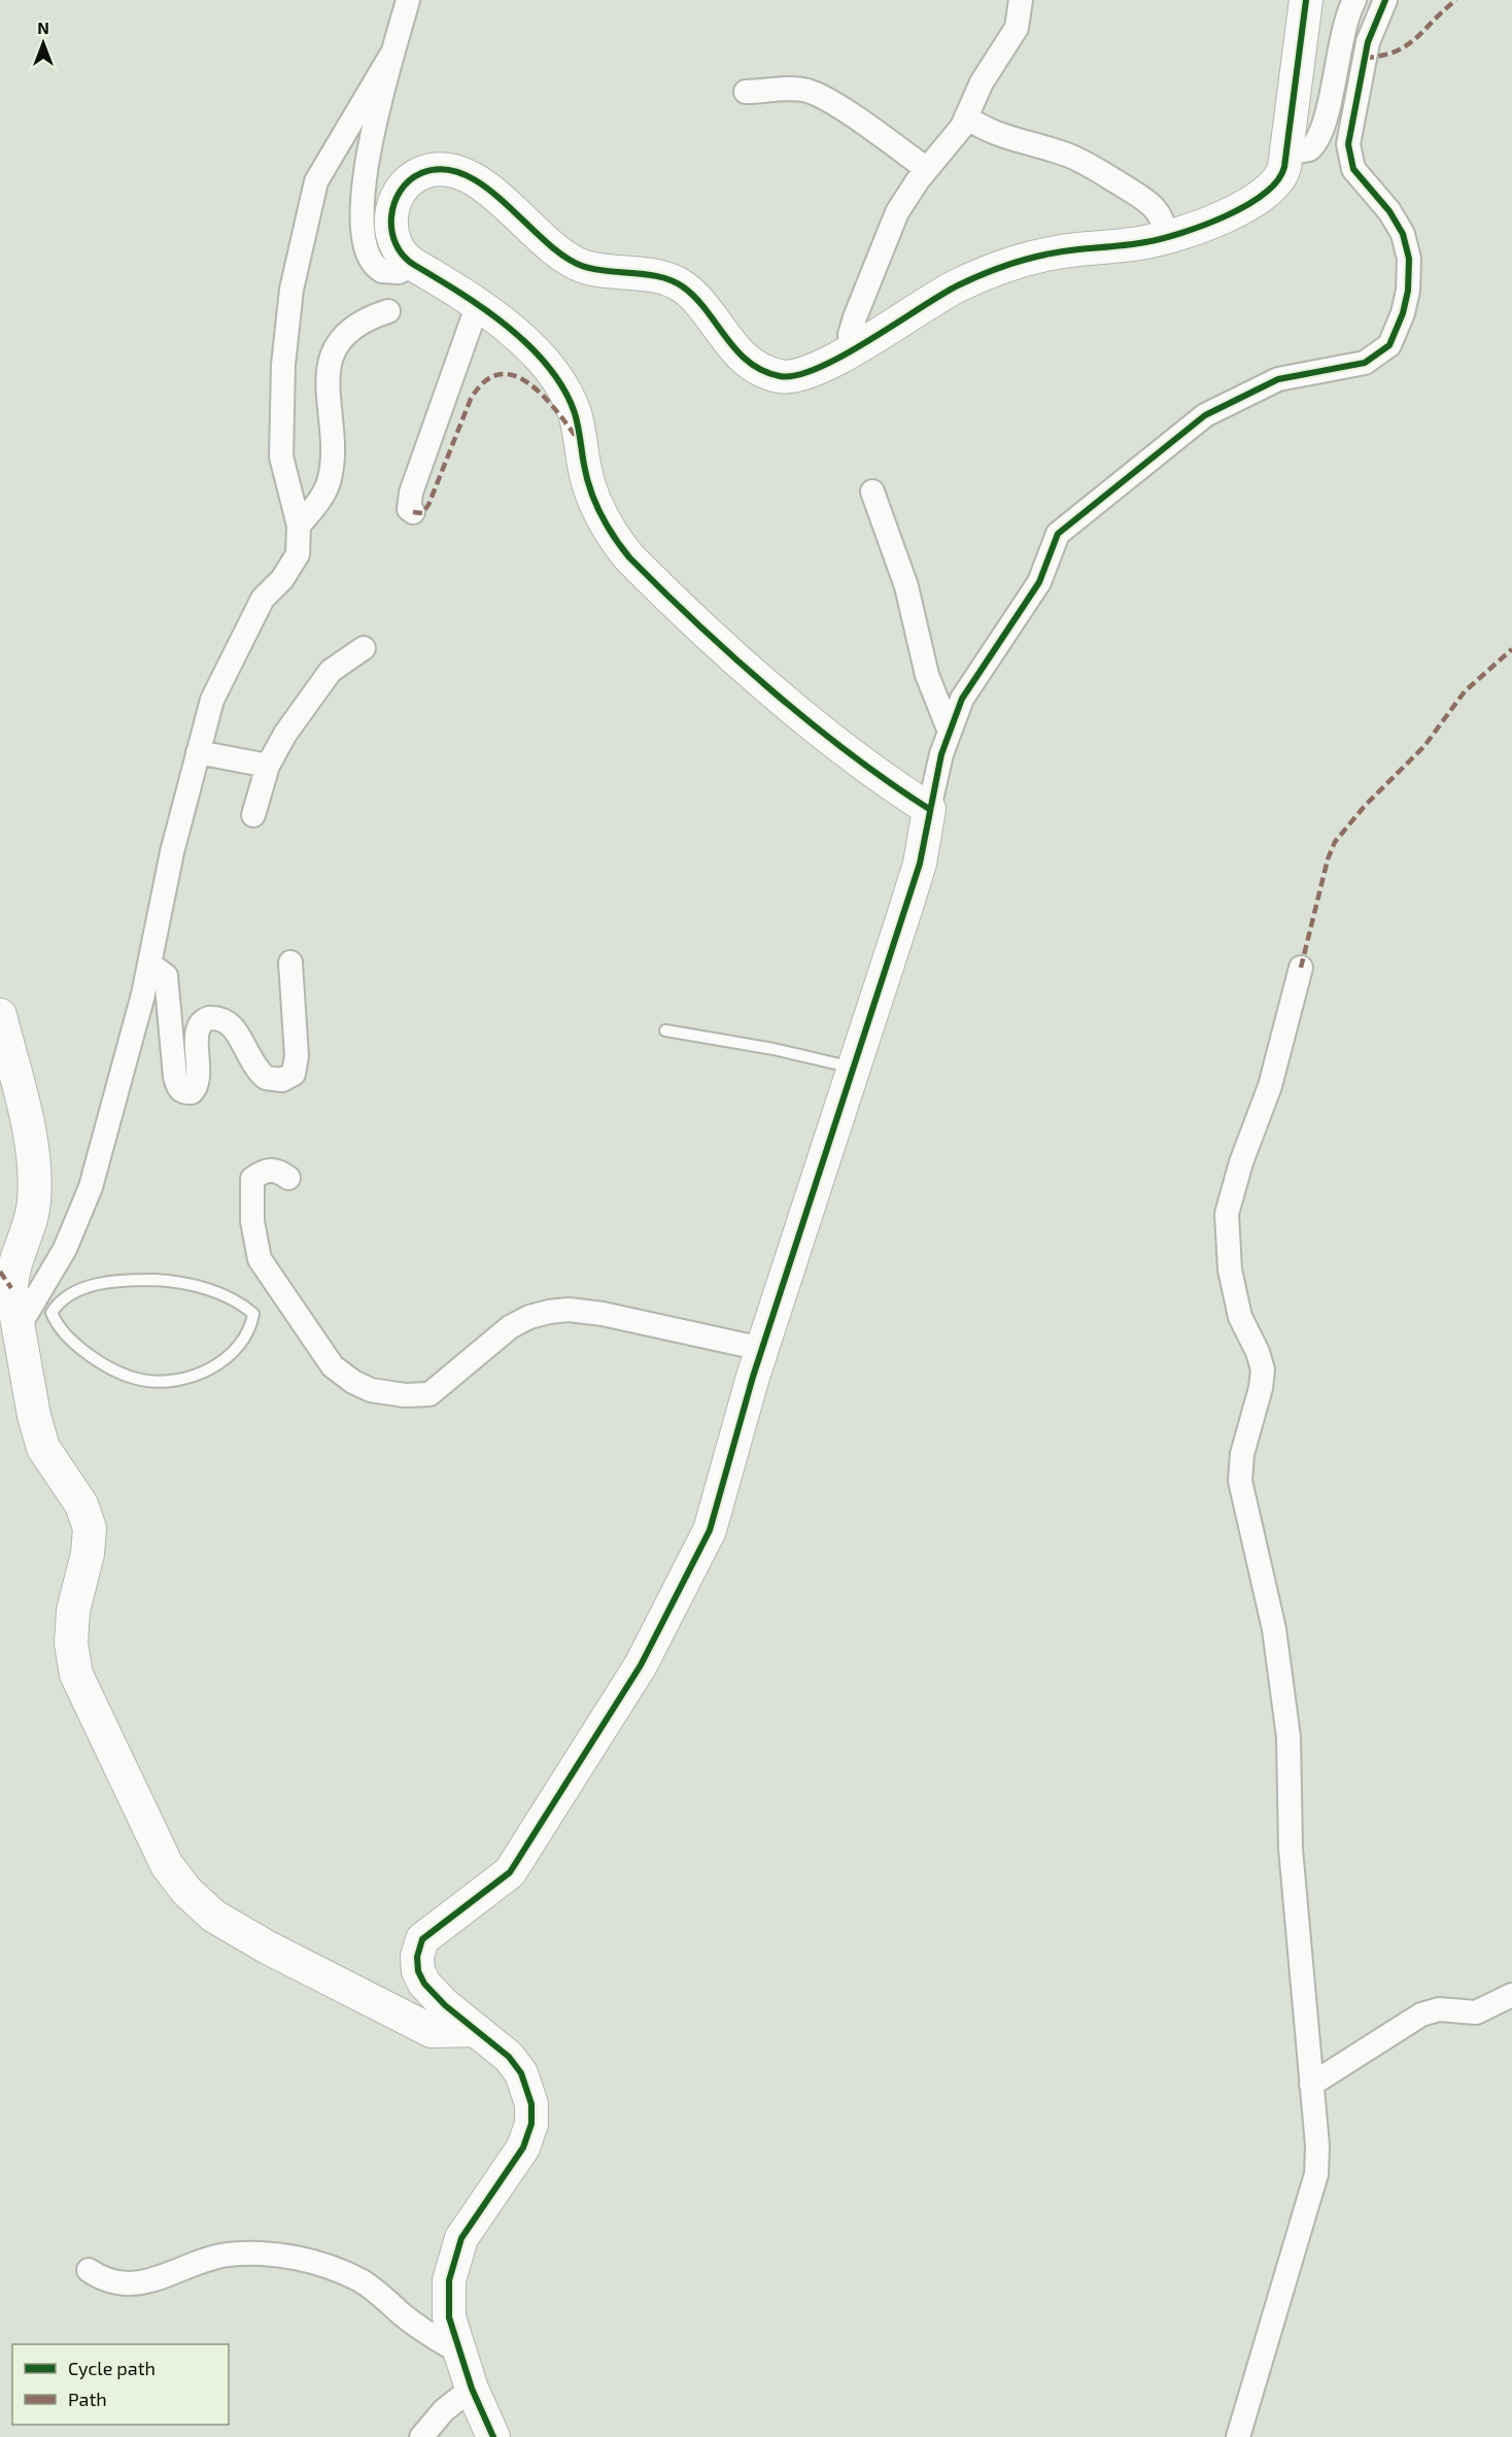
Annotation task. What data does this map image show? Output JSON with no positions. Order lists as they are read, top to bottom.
{
  "legend": ["Cycle path", "Path"],
  "north": "top"
}
